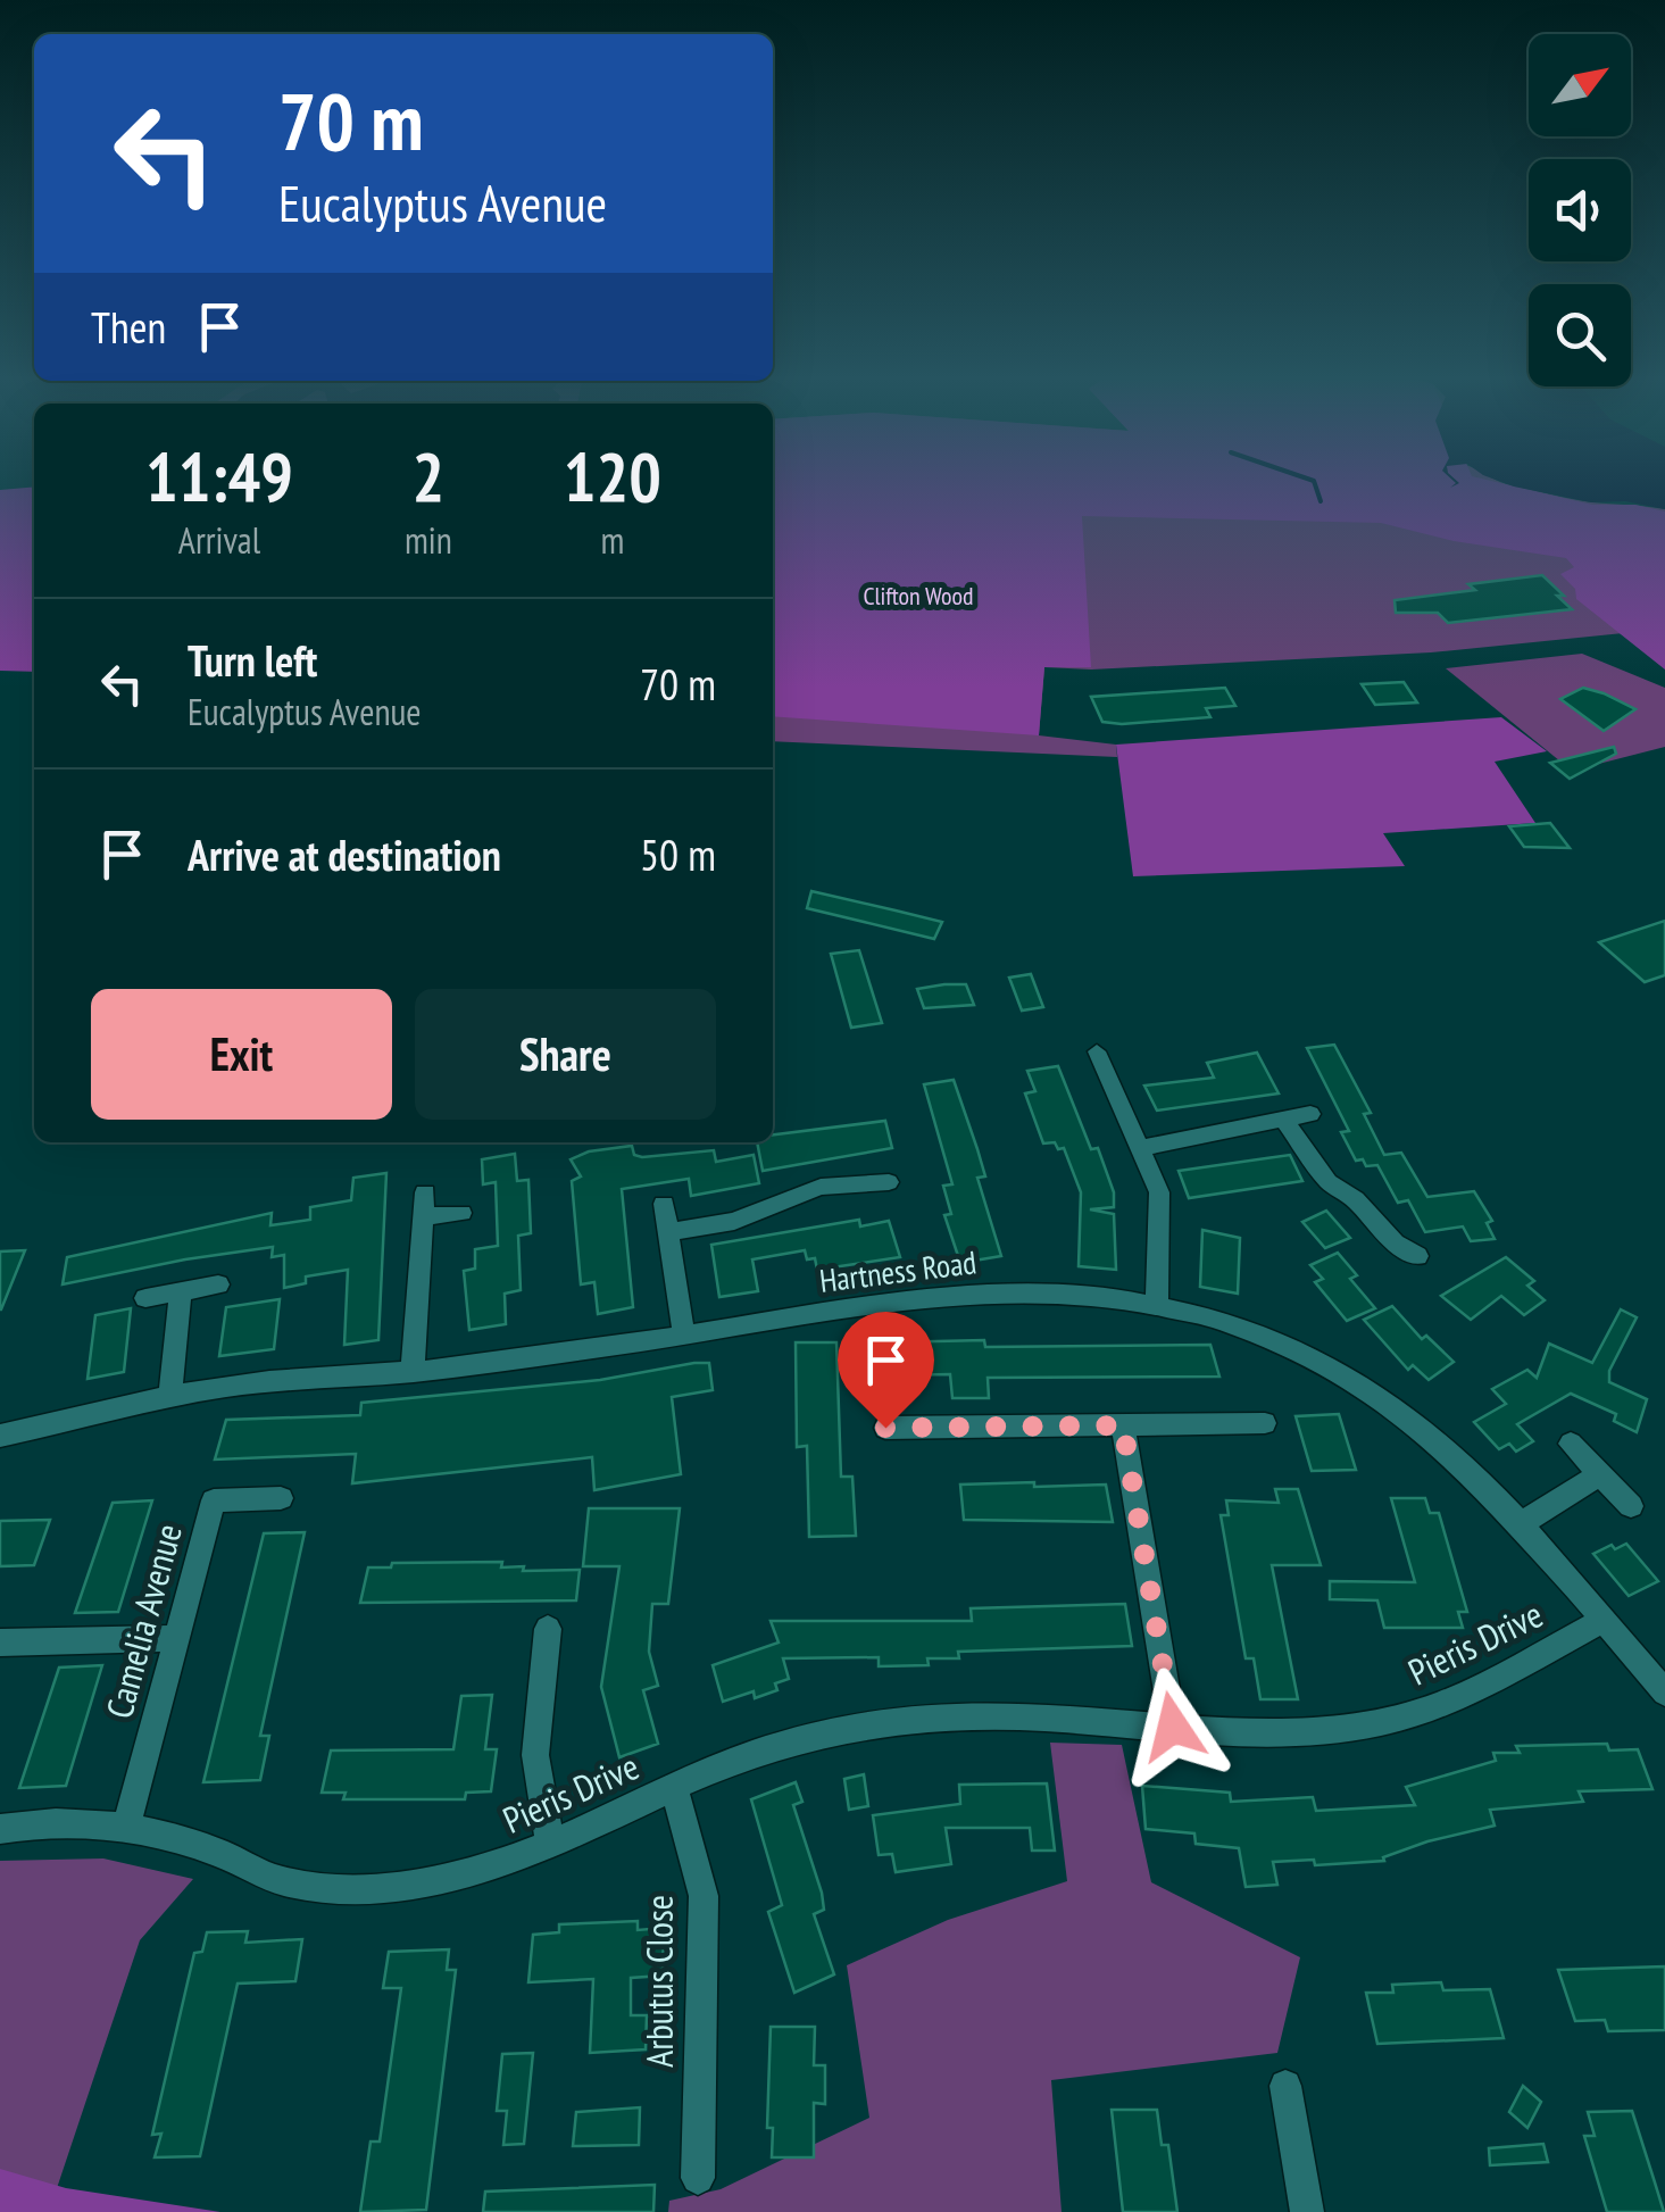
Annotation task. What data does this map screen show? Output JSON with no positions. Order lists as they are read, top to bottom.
{
  "streets": {
    "street": [
      "Hartness Road",
      "Camelia Avenue",
      "Pieris Drive",
      "Arbutus Close"
    ]
  },
  "crossings": [
    ["Hartness Road", "Pieris Drive"],
    ["Camelia Avenue", "Pieris Drive"],
    ["Pieris Drive", "Arbutus Close"]
  ],
  "parks": ["Clifton Wood"],
  "north": "top right",
  "page": {
    "turn": ["70 m", "Eucalyptus Avenue"],
    "then": "Then",
    "eta": [
      "11:49",
      "Arrival",
      "2",
      "min",
      "120",
      "m"
    ],
    "list": [
      {
        "name": "Turn left",
        "note": "Eucalyptus Avenue",
        "value": "70 m"
      },
      {
        "name": "Arrive at destination",
        "value": "50 m"
      }
    ],
    "buttons": ["Exit", "Share"]
  }
}
